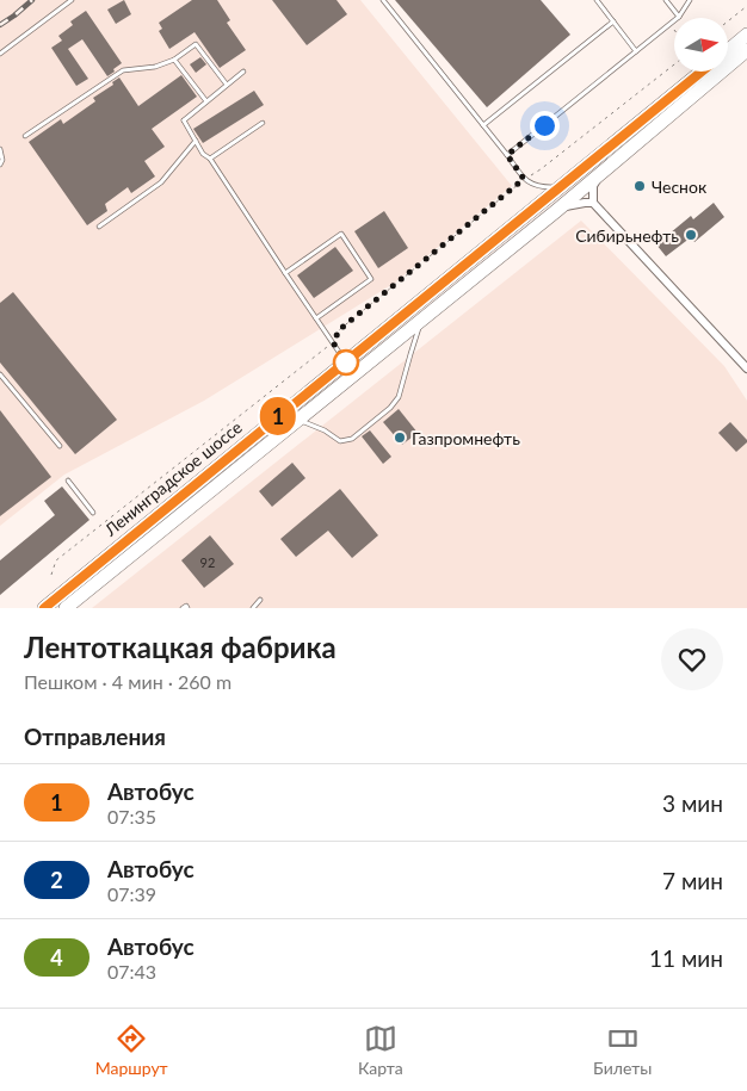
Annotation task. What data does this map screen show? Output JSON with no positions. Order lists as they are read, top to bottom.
{
  "streets": {
    "highway": ["Ленинградское шоссе"]
  },
  "places": ["Чеснок", "Сибирьнефть", "Газпромнефть"],
  "lines": ["bus line 1"],
  "house_numbers": ["92"],
  "north": "right",
  "page": {
    "on_map": "1",
    "heading": [
      ["Лентоткацкая фабрика", "Пешком · 4 мин · 260 m"],
      "Отправления"
    ],
    "list": [
      {
        "mark": "1",
        "name": "Автобус",
        "note": "07:35",
        "value": "3 мин"
      },
      {
        "mark": "2",
        "name": "Автобус",
        "note": "07:39",
        "value": "7 мин"
      },
      {
        "mark": "4",
        "name": "Автобус",
        "note": "07:43",
        "value": "11 мин"
      }
    ],
    "tabs": ["Маршрут", "Карта", "Билеты"]
  }
}
